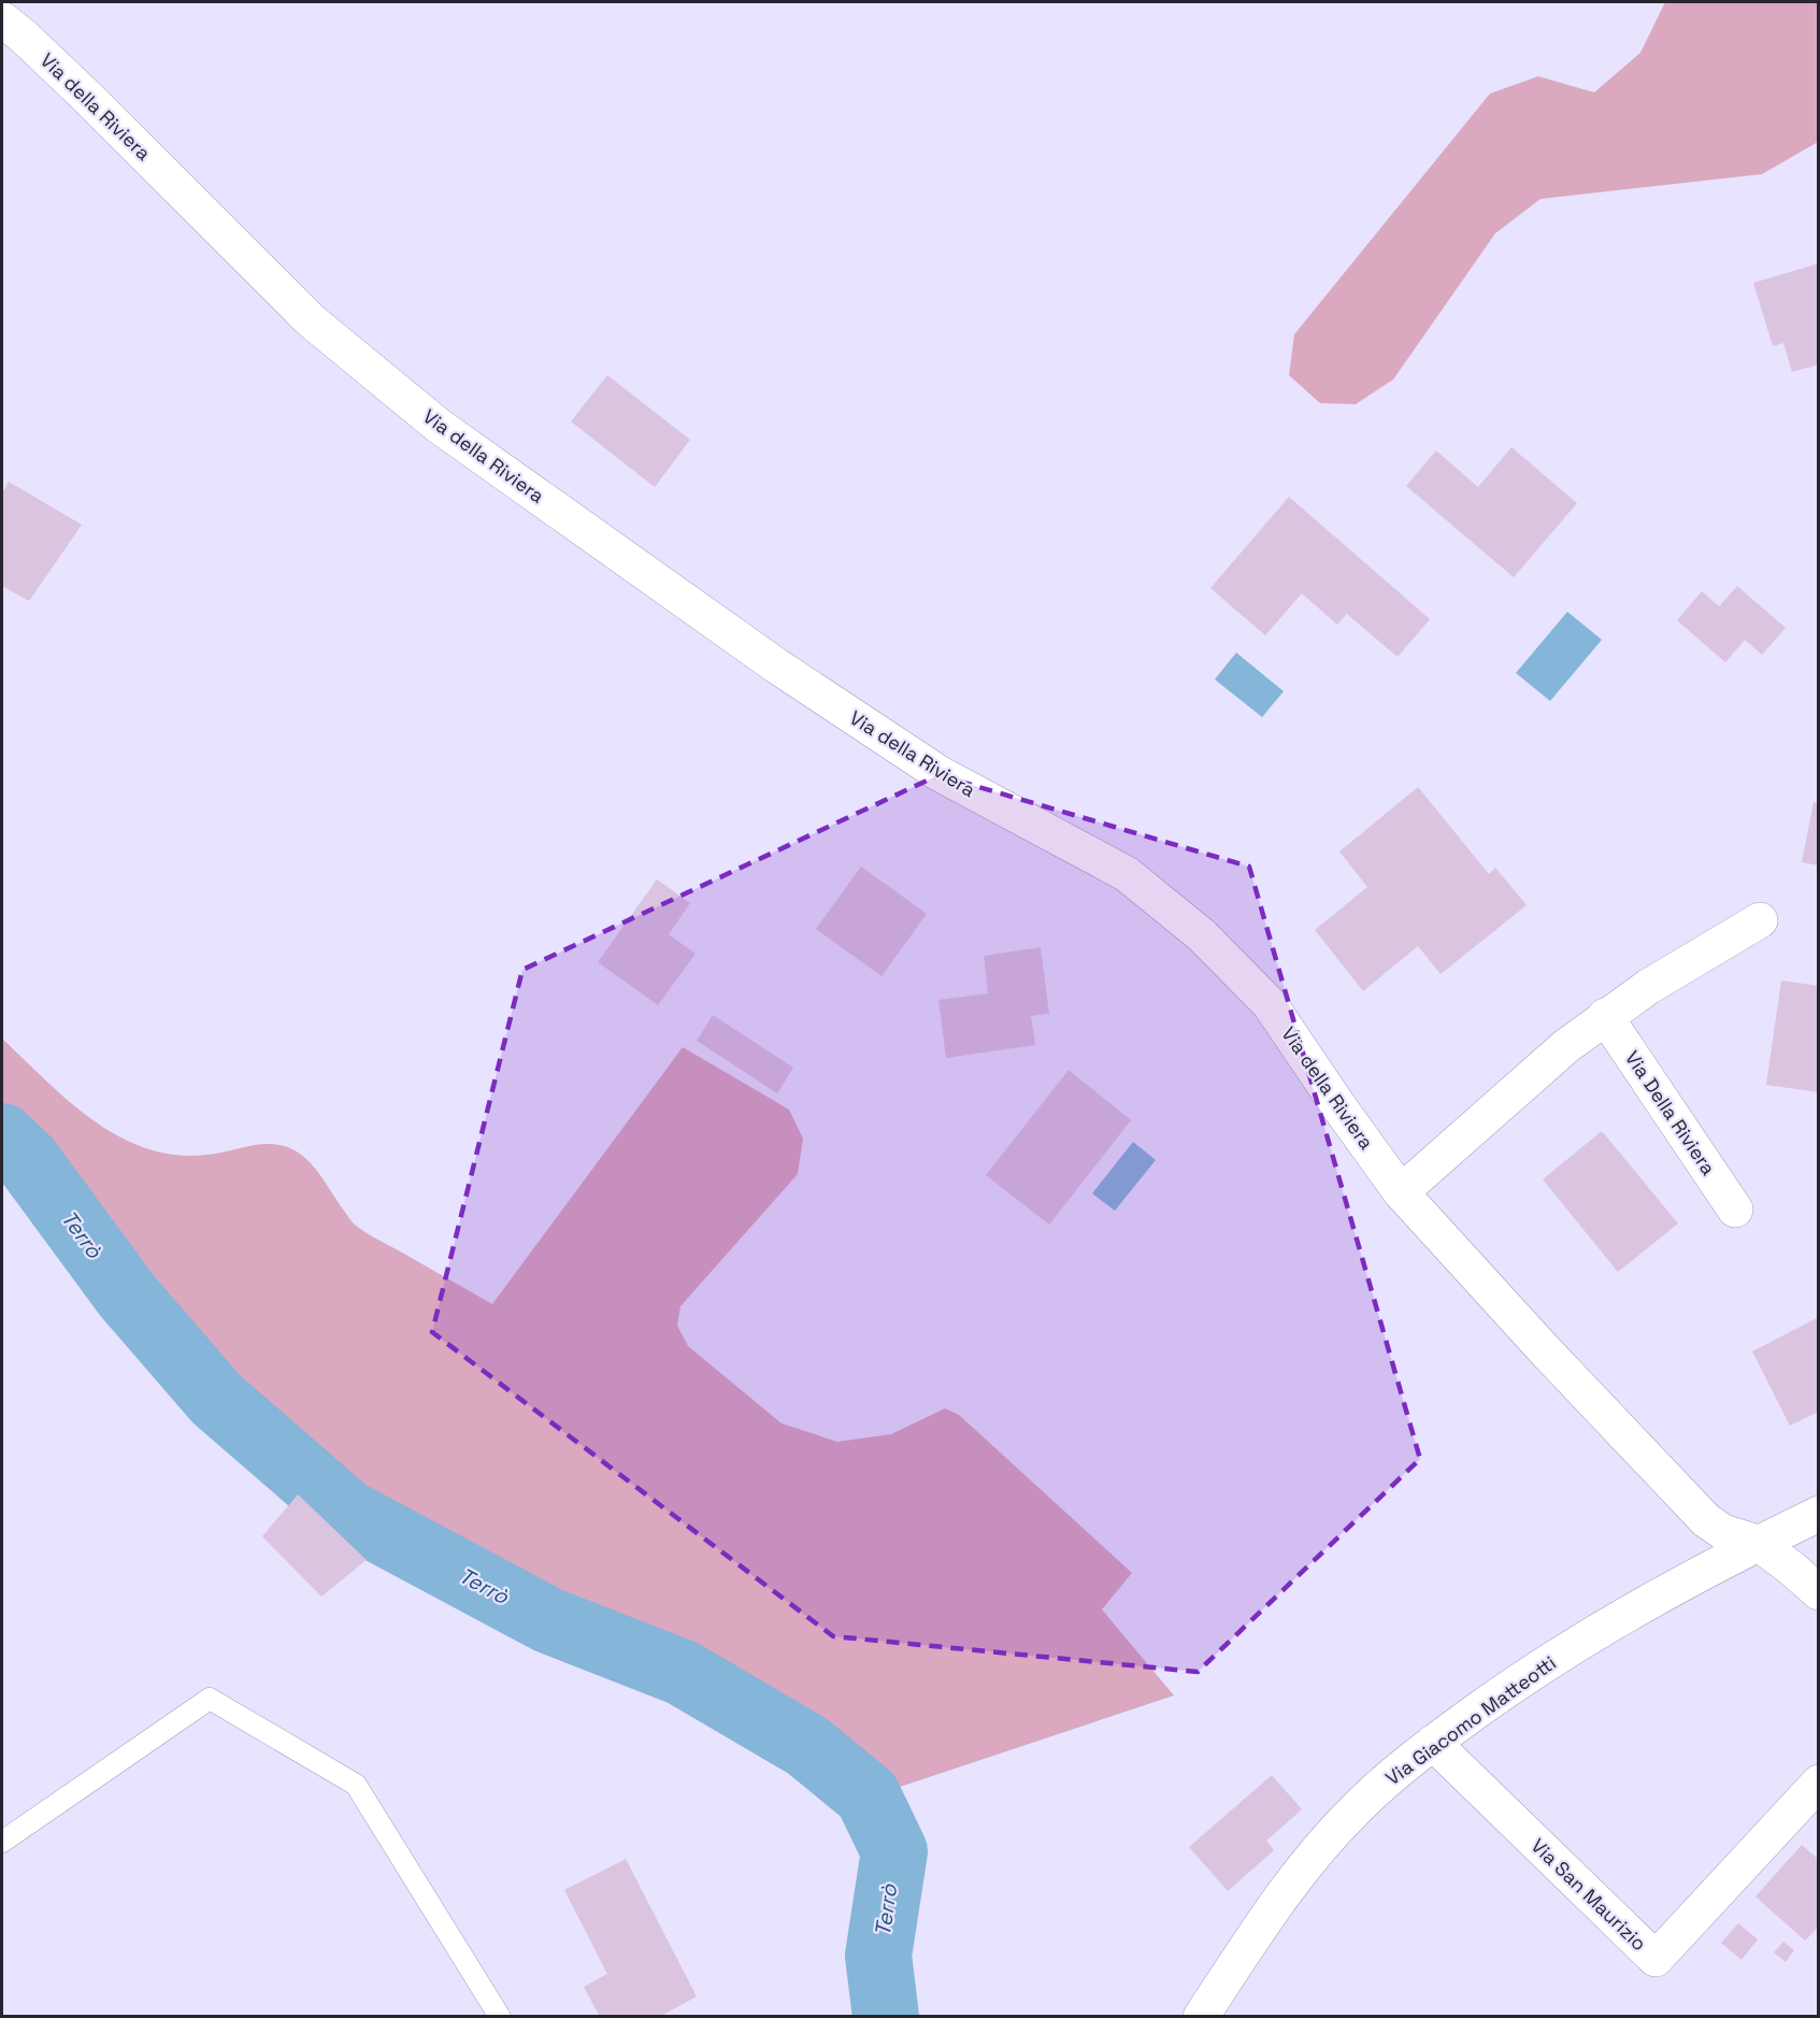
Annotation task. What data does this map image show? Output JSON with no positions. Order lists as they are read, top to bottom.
{
  "streets": {
    "street": [
      "Via della Riviera",
      "Via Della Riviera",
      "Via Giacomo Matteotti",
      "Via San Maurizio"
    ]
  },
  "crossings": [
    ["Via della Riviera", "Via Giacomo Matteotti"],
    ["Via Giacomo Matteotti", "Via San Maurizio"]
  ],
  "water": ["Terrò"]
}
